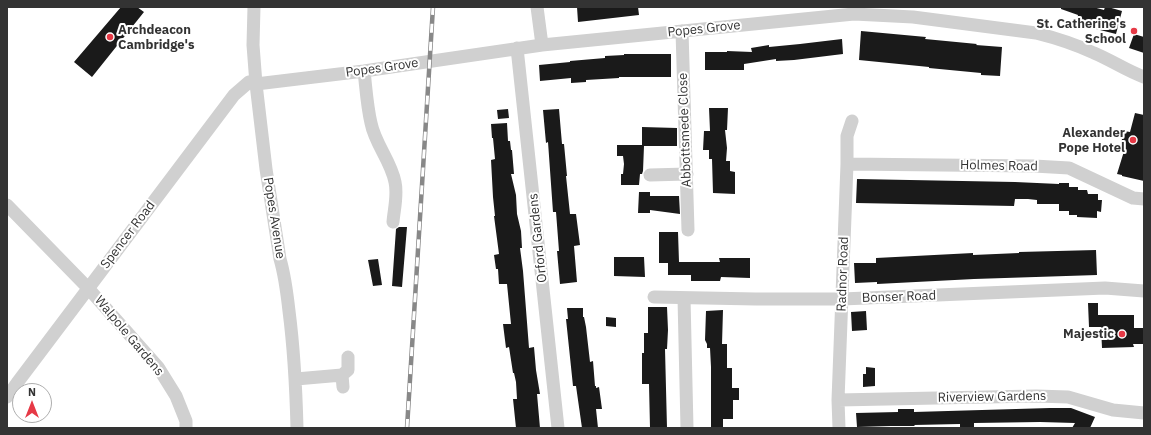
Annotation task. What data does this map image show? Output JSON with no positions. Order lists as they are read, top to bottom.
{
  "streets": {
    "street": [
      "Popes Grove",
      "Abbottsmede Close",
      "Holmes Road",
      "Popes Avenue",
      "Spencer Road",
      "Orford Gardens",
      "Radnor Road",
      "Bonser Road",
      "Walpole Gardens",
      "Riverview Gardens"
    ]
  },
  "crossings": [
    ["Popes Grove", "Abbottsmede Close"],
    ["Popes Grove", "Popes Avenue"],
    ["Popes Grove", "Spencer Road"],
    ["Popes Grove", "Orford Gardens"],
    ["Holmes Road", "Radnor Road"],
    ["Popes Avenue", "Spencer Road"],
    ["Spencer Road", "Walpole Gardens"],
    ["Radnor Road", "Bonser Road"],
    ["Radnor Road", "Riverview Gardens"]
  ],
  "places": [
    "St. Catherine's School",
    "Archdeacon Cambridge's",
    "Alexander Pope Hotel",
    "Majestic"
  ],
  "north": "top"
}
